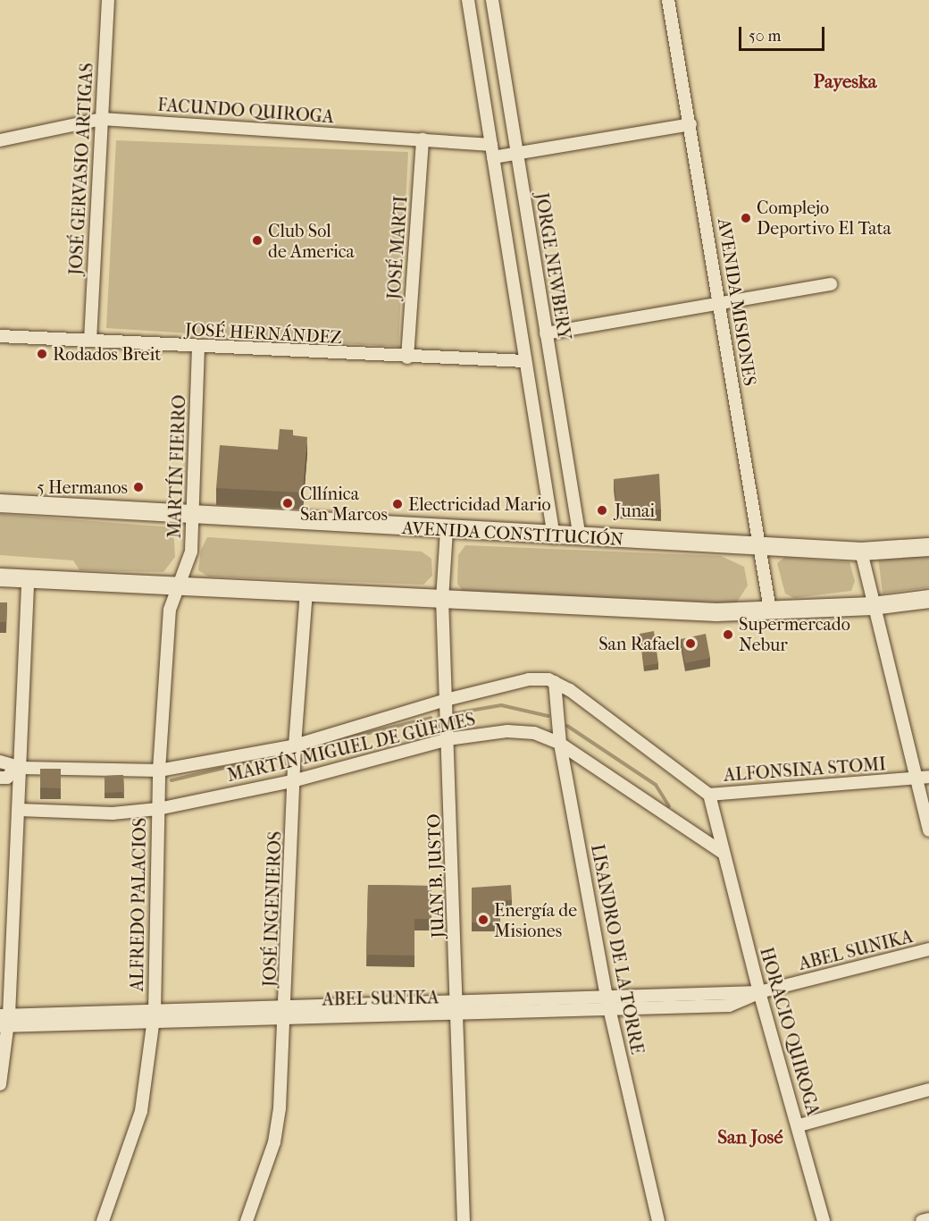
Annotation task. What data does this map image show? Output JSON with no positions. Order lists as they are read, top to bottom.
{
  "streets": {
    "main road": ["AVENIDA CONSTITUCIÓN"],
    "street": [
      "FACUNDO QUIROGA",
      "JOSÉ GERVASIO ARTIGAS",
      "JOSÉ MARTI",
      "JORGE NEWBERY",
      "AVENIDA MISIONES",
      "JOSÉ HERNÁNDEZ",
      "MARTÍN FIERRO",
      "MARTÍN MIGUEL DE GÜEMES",
      "ALFONSINA STOMI",
      "JUAN B. JUSTO",
      "ALFREDO PALACIOS",
      "JOSÉ INGENIEROS",
      "LISANDRO DE LA TORRE",
      "ABEL SUNIKA",
      "HORACIO QUIROGA"
    ]
  },
  "crossings": [
    ["FACUNDO QUIROGA", "JOSÉ GERVASIO ARTIGAS"],
    ["FACUNDO QUIROGA", "JOSÉ MARTI"],
    ["JOSÉ GERVASIO ARTIGAS", "JOSÉ HERNÁNDEZ"],
    ["JOSÉ MARTI", "JOSÉ HERNÁNDEZ"],
    ["JORGE NEWBERY", "AVENIDA CONSTITUCIÓN"],
    ["AVENIDA MISIONES", "AVENIDA CONSTITUCIÓN"],
    ["JOSÉ HERNÁNDEZ", "MARTÍN FIERRO"],
    ["MARTÍN FIERRO", "AVENIDA CONSTITUCIÓN"],
    ["MARTÍN FIERRO", "ALFREDO PALACIOS"],
    ["AVENIDA CONSTITUCIÓN", "JUAN B. JUSTO"],
    ["MARTÍN MIGUEL DE GÜEMES", "ALFONSINA STOMI"],
    ["MARTÍN MIGUEL DE GÜEMES", "JUAN B. JUSTO"],
    ["MARTÍN MIGUEL DE GÜEMES", "ALFREDO PALACIOS"],
    ["MARTÍN MIGUEL DE GÜEMES", "JOSÉ INGENIEROS"],
    ["MARTÍN MIGUEL DE GÜEMES", "LISANDRO DE LA TORRE"],
    ["MARTÍN MIGUEL DE GÜEMES", "HORACIO QUIROGA"],
    ["ALFONSINA STOMI", "HORACIO QUIROGA"],
    ["JUAN B. JUSTO", "ABEL SUNIKA"],
    ["ALFREDO PALACIOS", "ABEL SUNIKA"],
    ["JOSÉ INGENIEROS", "ABEL SUNIKA"],
    ["LISANDRO DE LA TORRE", "ABEL SUNIKA"],
    ["ABEL SUNIKA", "HORACIO QUIROGA"]
  ],
  "districts": ["Payeska", "San José"],
  "places": [
    "Complejo Deportivo El Tata",
    "Club Sol de America",
    "Rodados Breit",
    "5 Hermanos",
    "Cllínica San Marcos",
    "Electricidad Mario",
    "Junai",
    "Supermercado Nebur",
    "San Rafael",
    "Energía de Misiones"
  ],
  "scale_bar": "50 m"
}
